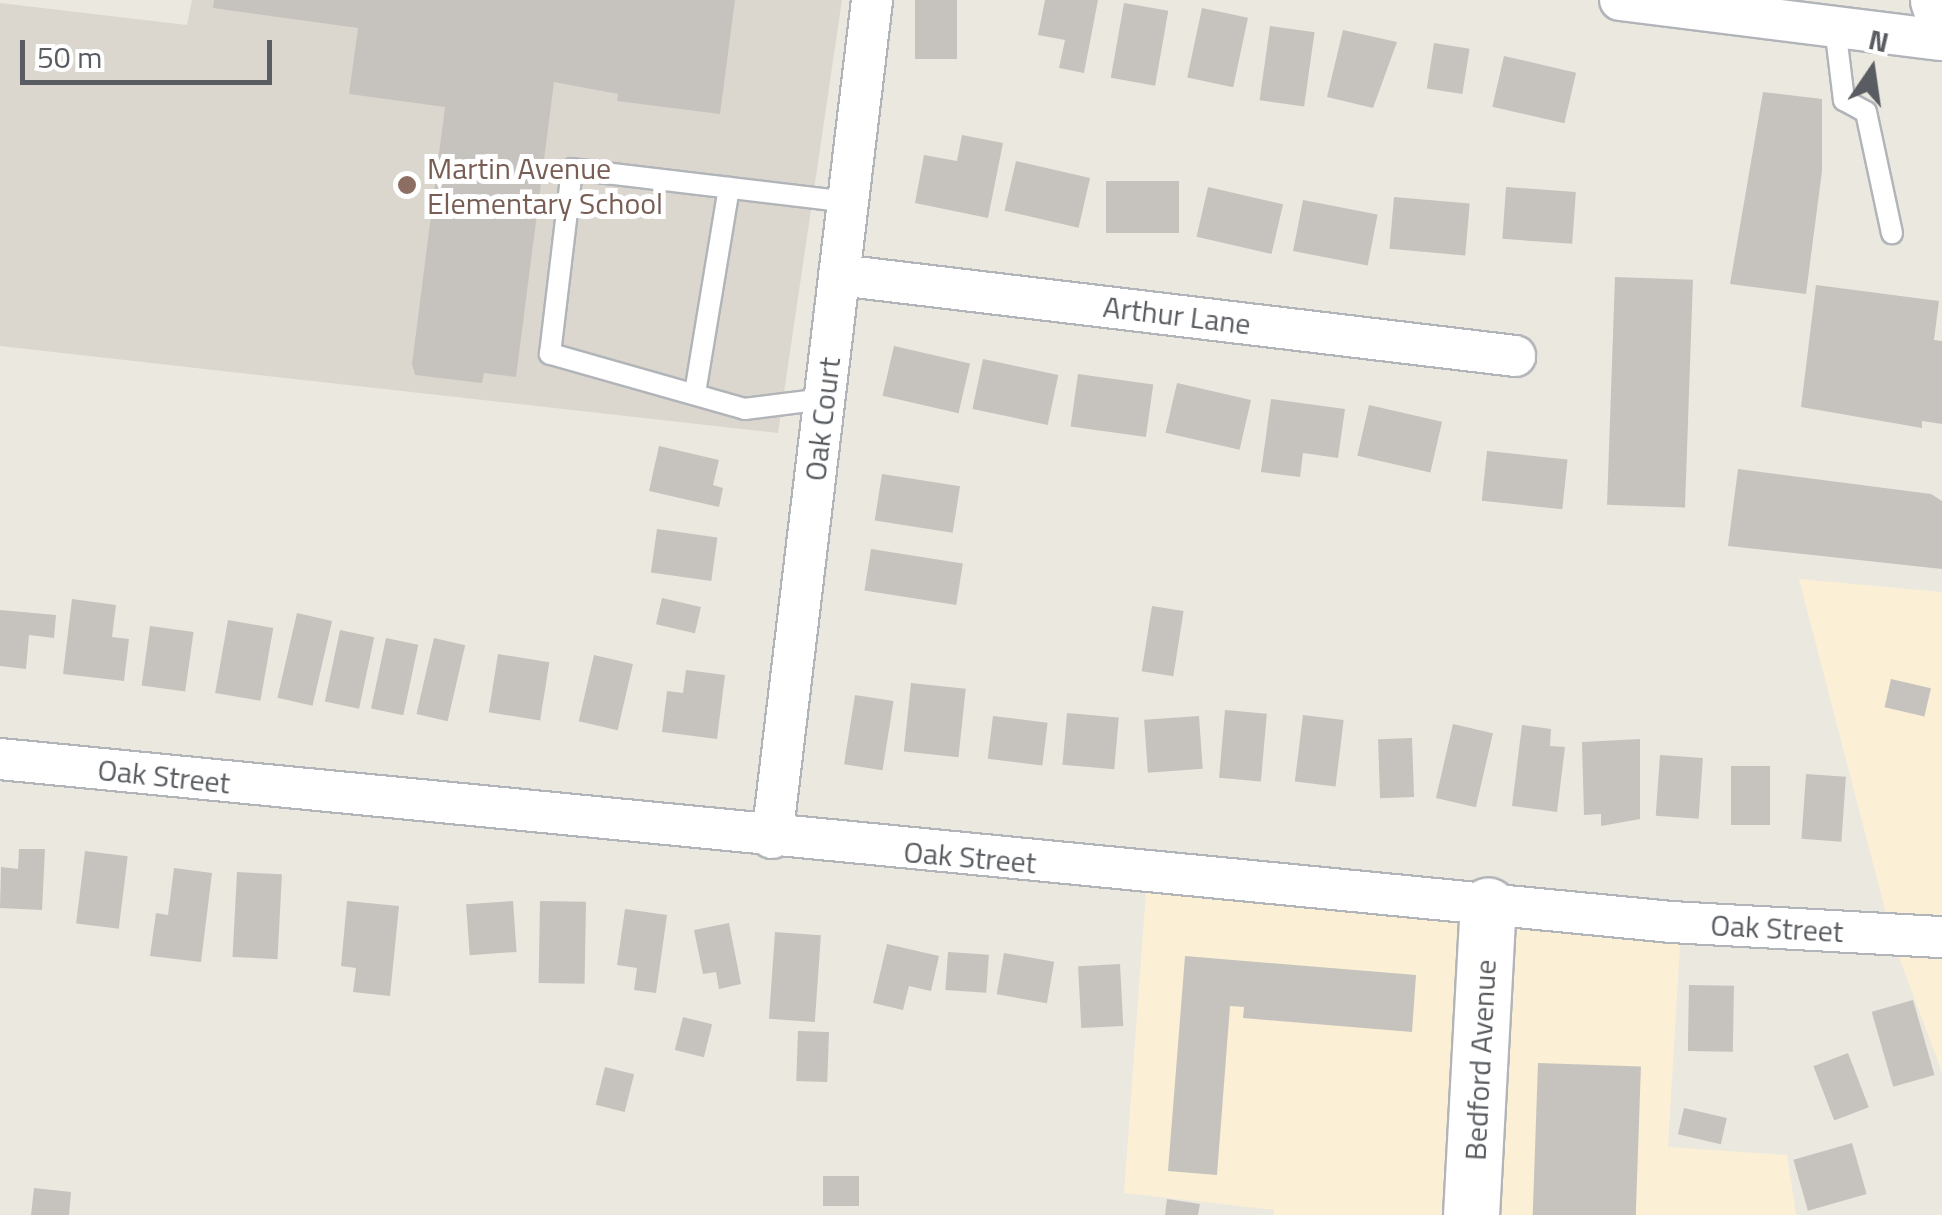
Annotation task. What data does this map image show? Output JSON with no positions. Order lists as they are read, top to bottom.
{
  "streets": {
    "street": [
      "Arthur Lane",
      "Oak Court",
      "Oak Street",
      "Bedford Avenue"
    ]
  },
  "crossings": [
    ["Arthur Lane", "Oak Court"],
    ["Oak Court", "Oak Street"],
    ["Oak Street", "Bedford Avenue"]
  ],
  "places": ["Martin Avenue Elementary School"],
  "scale_bar": "50 m",
  "north": "top"
}
